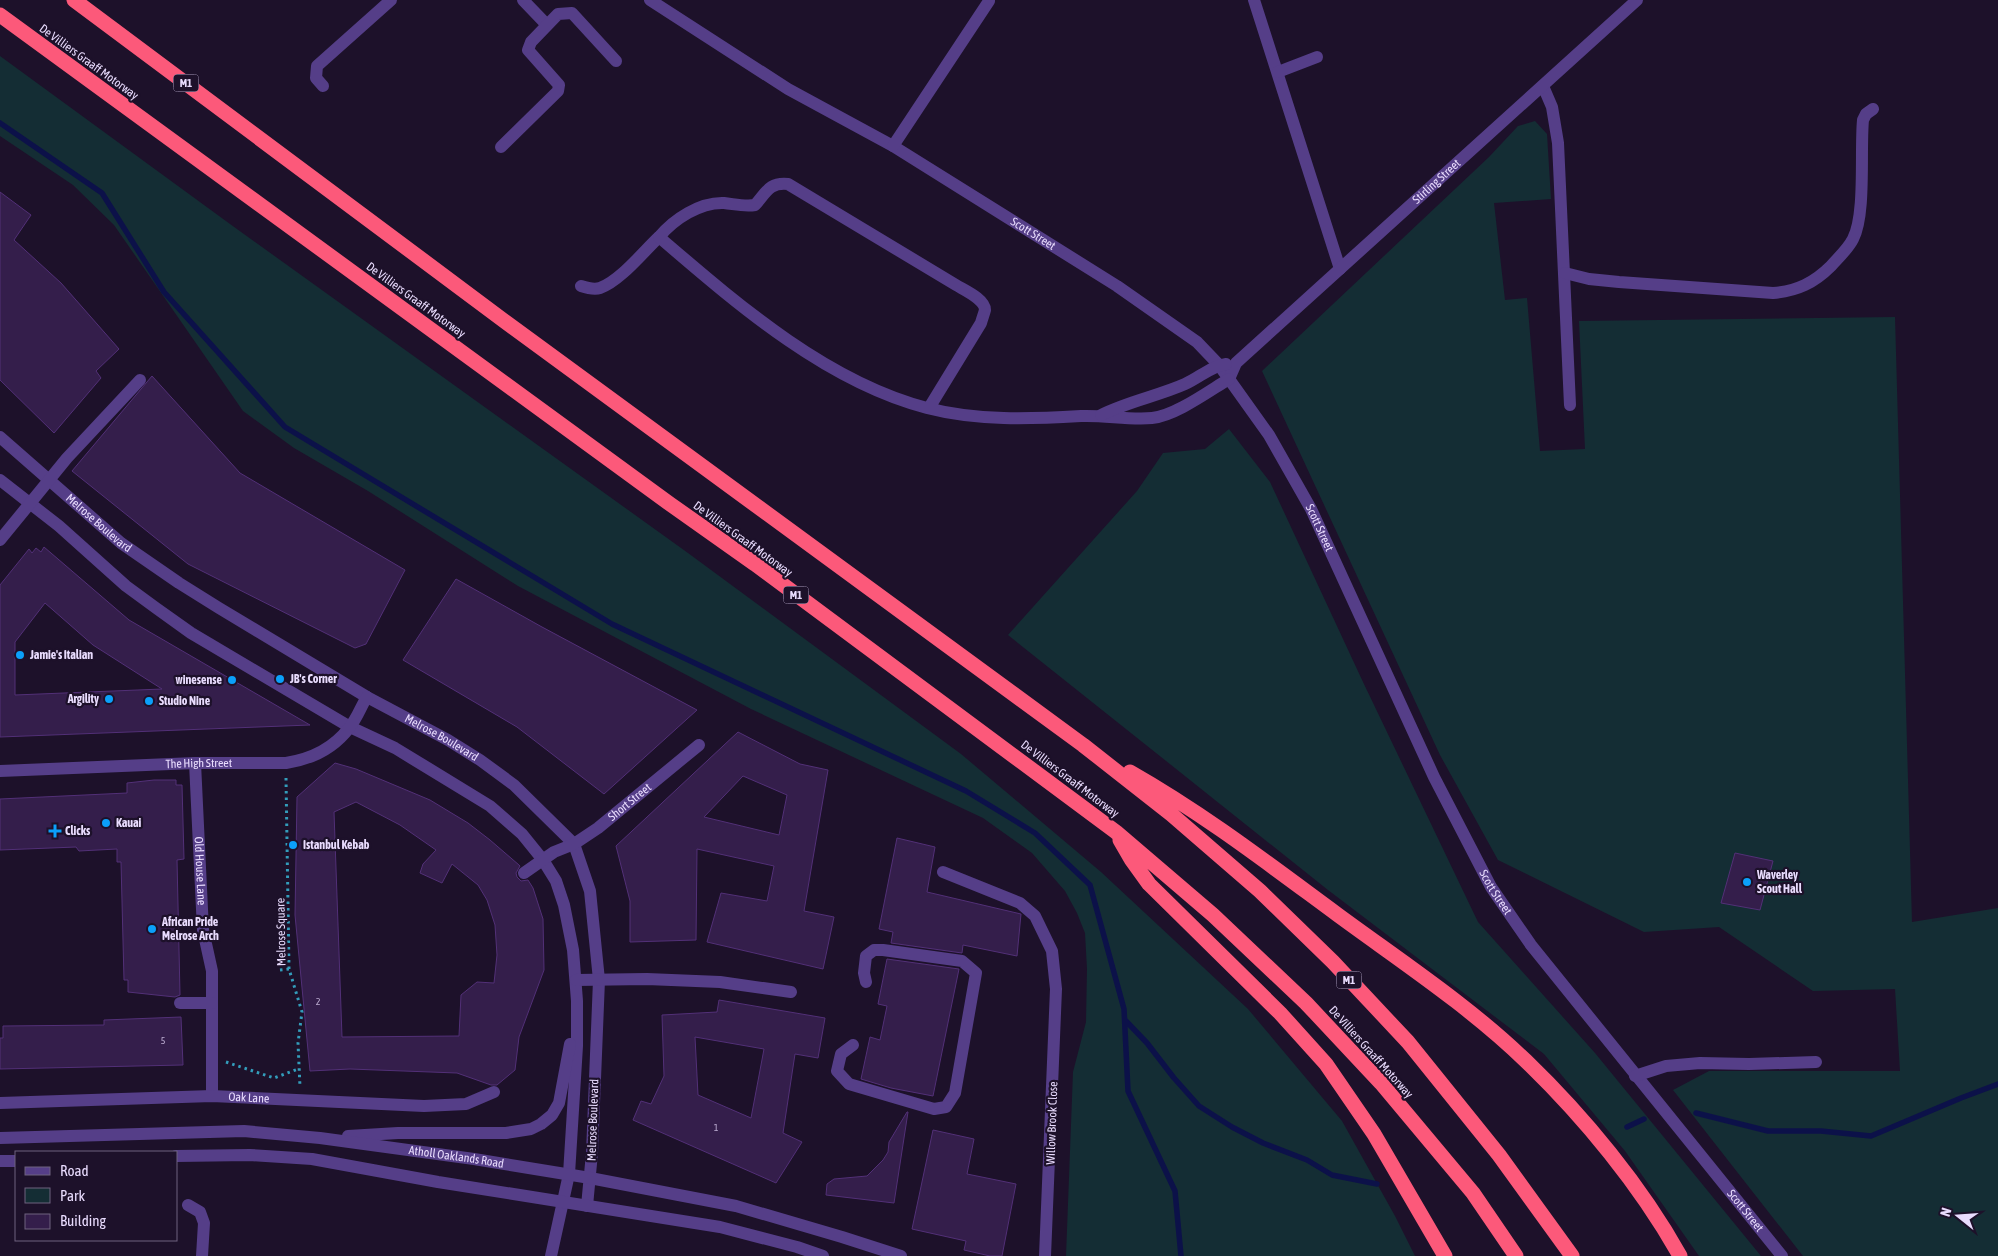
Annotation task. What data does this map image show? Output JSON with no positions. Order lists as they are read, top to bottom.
{
  "streets": {
    "highway": ["De Villiers Graaff Motorway", "M1"],
    "street": [
      "Stirling Street",
      "Scott Street",
      "Melrose Boulevard",
      "The High Street",
      "Short Street",
      "Old House Lane",
      "Oak Lane",
      "Willow Brook Close",
      "Atholl Oaklands Road"
    ],
    "path": ["Melrose Square"]
  },
  "crossings": [
    ["Stirling Street", "Scott Street"],
    ["Melrose Boulevard", "The High Street"],
    ["Melrose Boulevard", "Short Street"],
    ["Melrose Boulevard", "Atholl Oaklands Road"],
    ["The High Street", "Old House Lane"],
    ["The High Street", "Melrose Square"],
    ["Old House Lane", "Oak Lane"],
    ["Melrose Square", "Oak Lane"]
  ],
  "places": {
    "other": [
      "Jamie's Italian",
      "JB's Corner",
      "winesense",
      "Argility",
      "Studio Nine",
      "Kauai",
      "Istanbul Kebab",
      "Waverley Scout Hall",
      "African Pride Melrose Arch"
    ],
    "health": ["Clicks"]
  },
  "house_numbers": ["2", "5", "1"],
  "legend": ["Road", "Park", "Building"],
  "north": "left"
}
